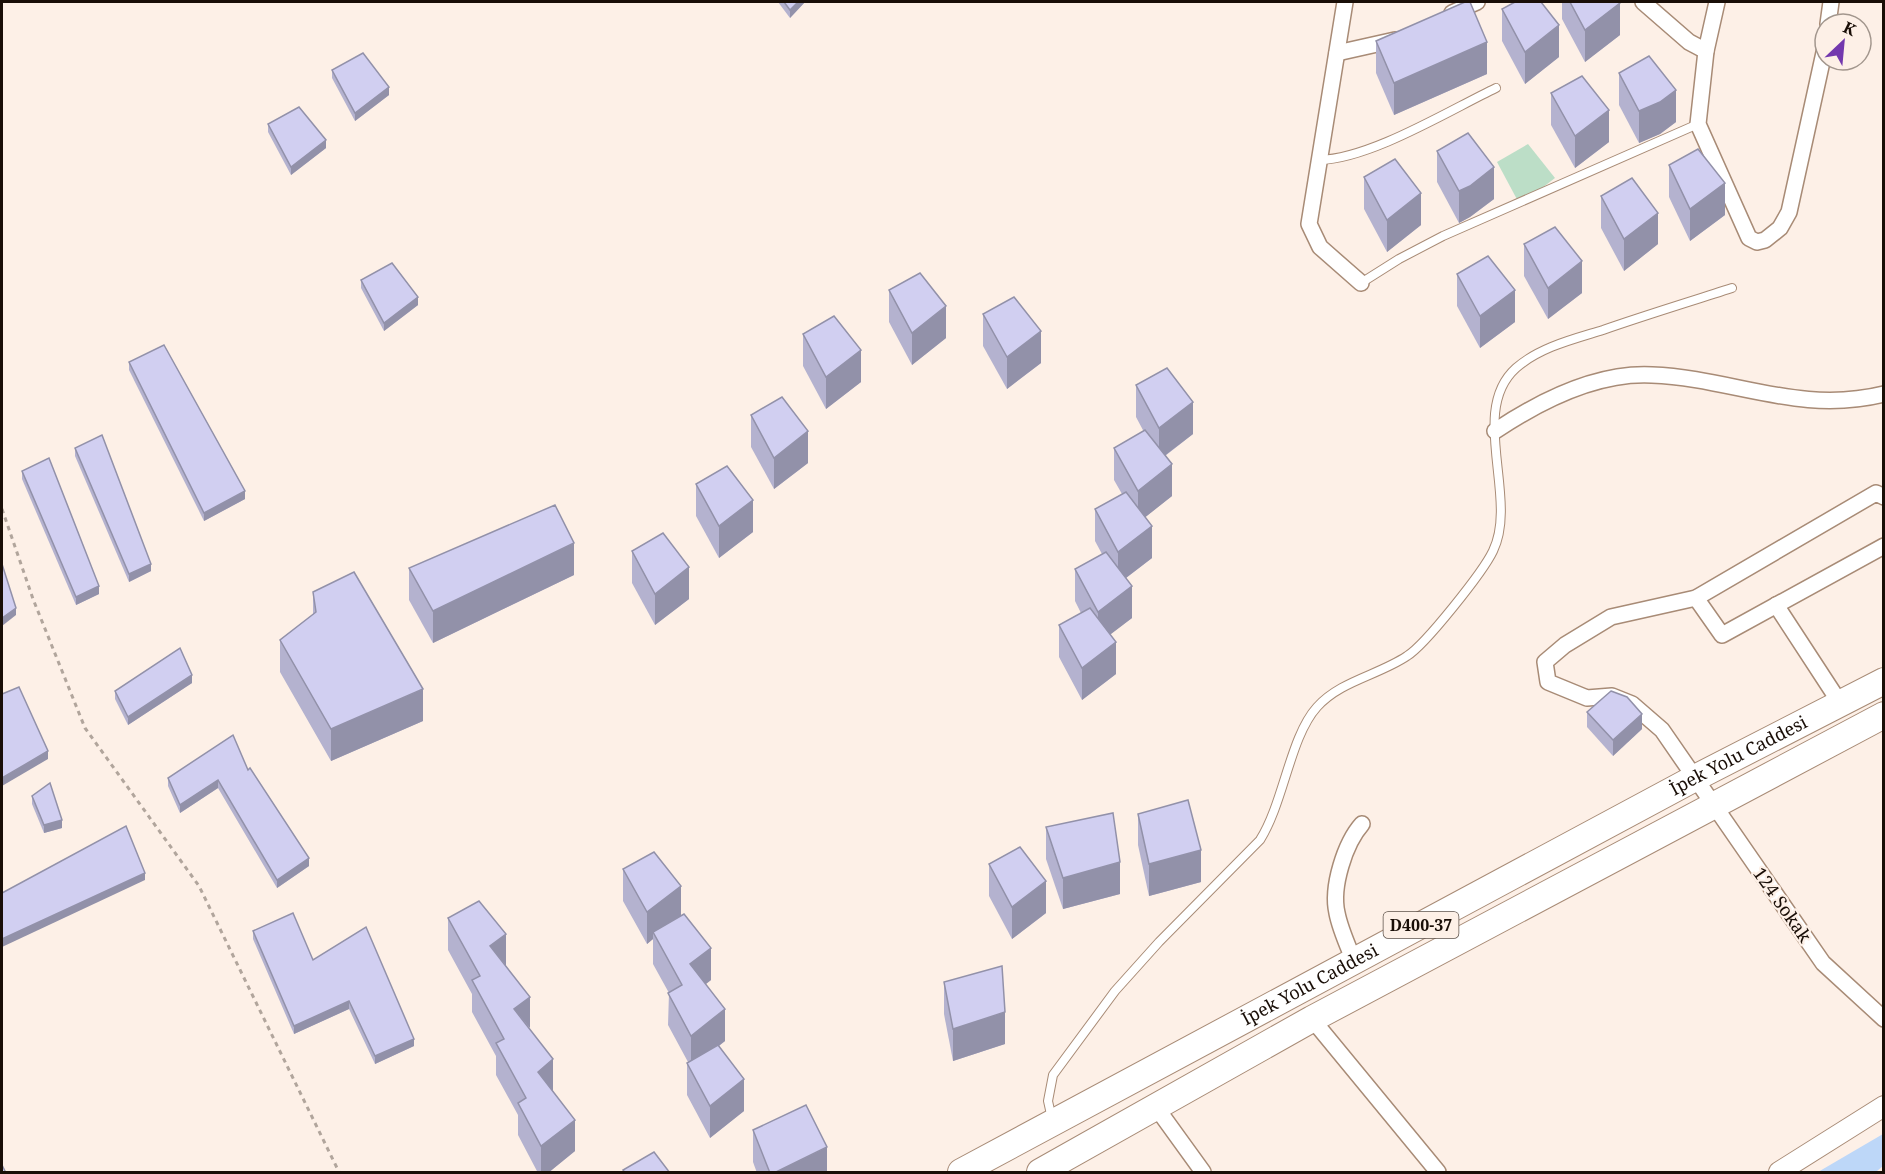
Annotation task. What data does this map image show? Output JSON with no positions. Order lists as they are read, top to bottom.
{
  "streets": {
    "highway": ["İpek Yolu Caddesi", "D400-37"],
    "street": ["124 Sokak"]
  },
  "crossings": [
    ["İpek Yolu Caddesi", "124 Sokak"]
  ],
  "north": "top right"
}
